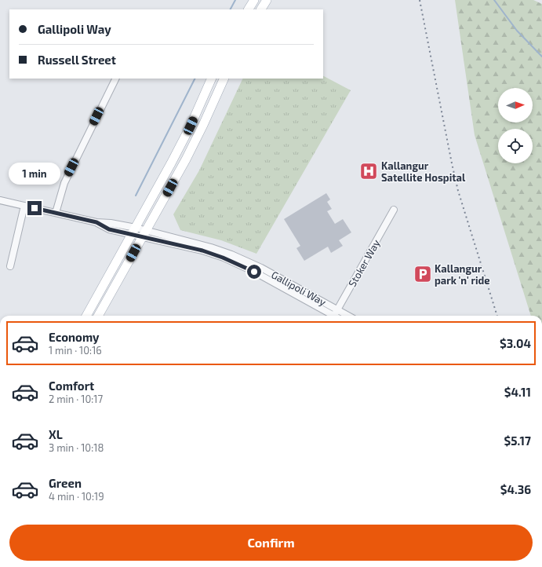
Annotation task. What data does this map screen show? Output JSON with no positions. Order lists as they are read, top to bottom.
{
  "streets": {
    "street": ["Stoker Way", "Gallipoli Way"]
  },
  "crossings": [
    ["Stoker Way", "Gallipoli Way"]
  ],
  "places": {
    "hospital": ["Kallangur Satellite Hospital"],
    "parking": ["Kallangur park 'n' ride"]
  },
  "north": "right",
  "page": {
    "banner": ["Gallipoli Way", "Russell Street"],
    "bubble": "1 min",
    "list": [
      {
        "name": "Economy",
        "note": "1 min · 10:16",
        "value": "$3.04"
      },
      {
        "name": "Comfort",
        "note": "2 min · 10:17",
        "value": "$4.11"
      },
      {
        "name": "XL",
        "note": "3 min · 10:18",
        "value": "$5.17"
      },
      {
        "name": "Green",
        "note": "4 min · 10:19",
        "value": "$4.36"
      }
    ],
    "buttons": "Confirm"
  }
}
